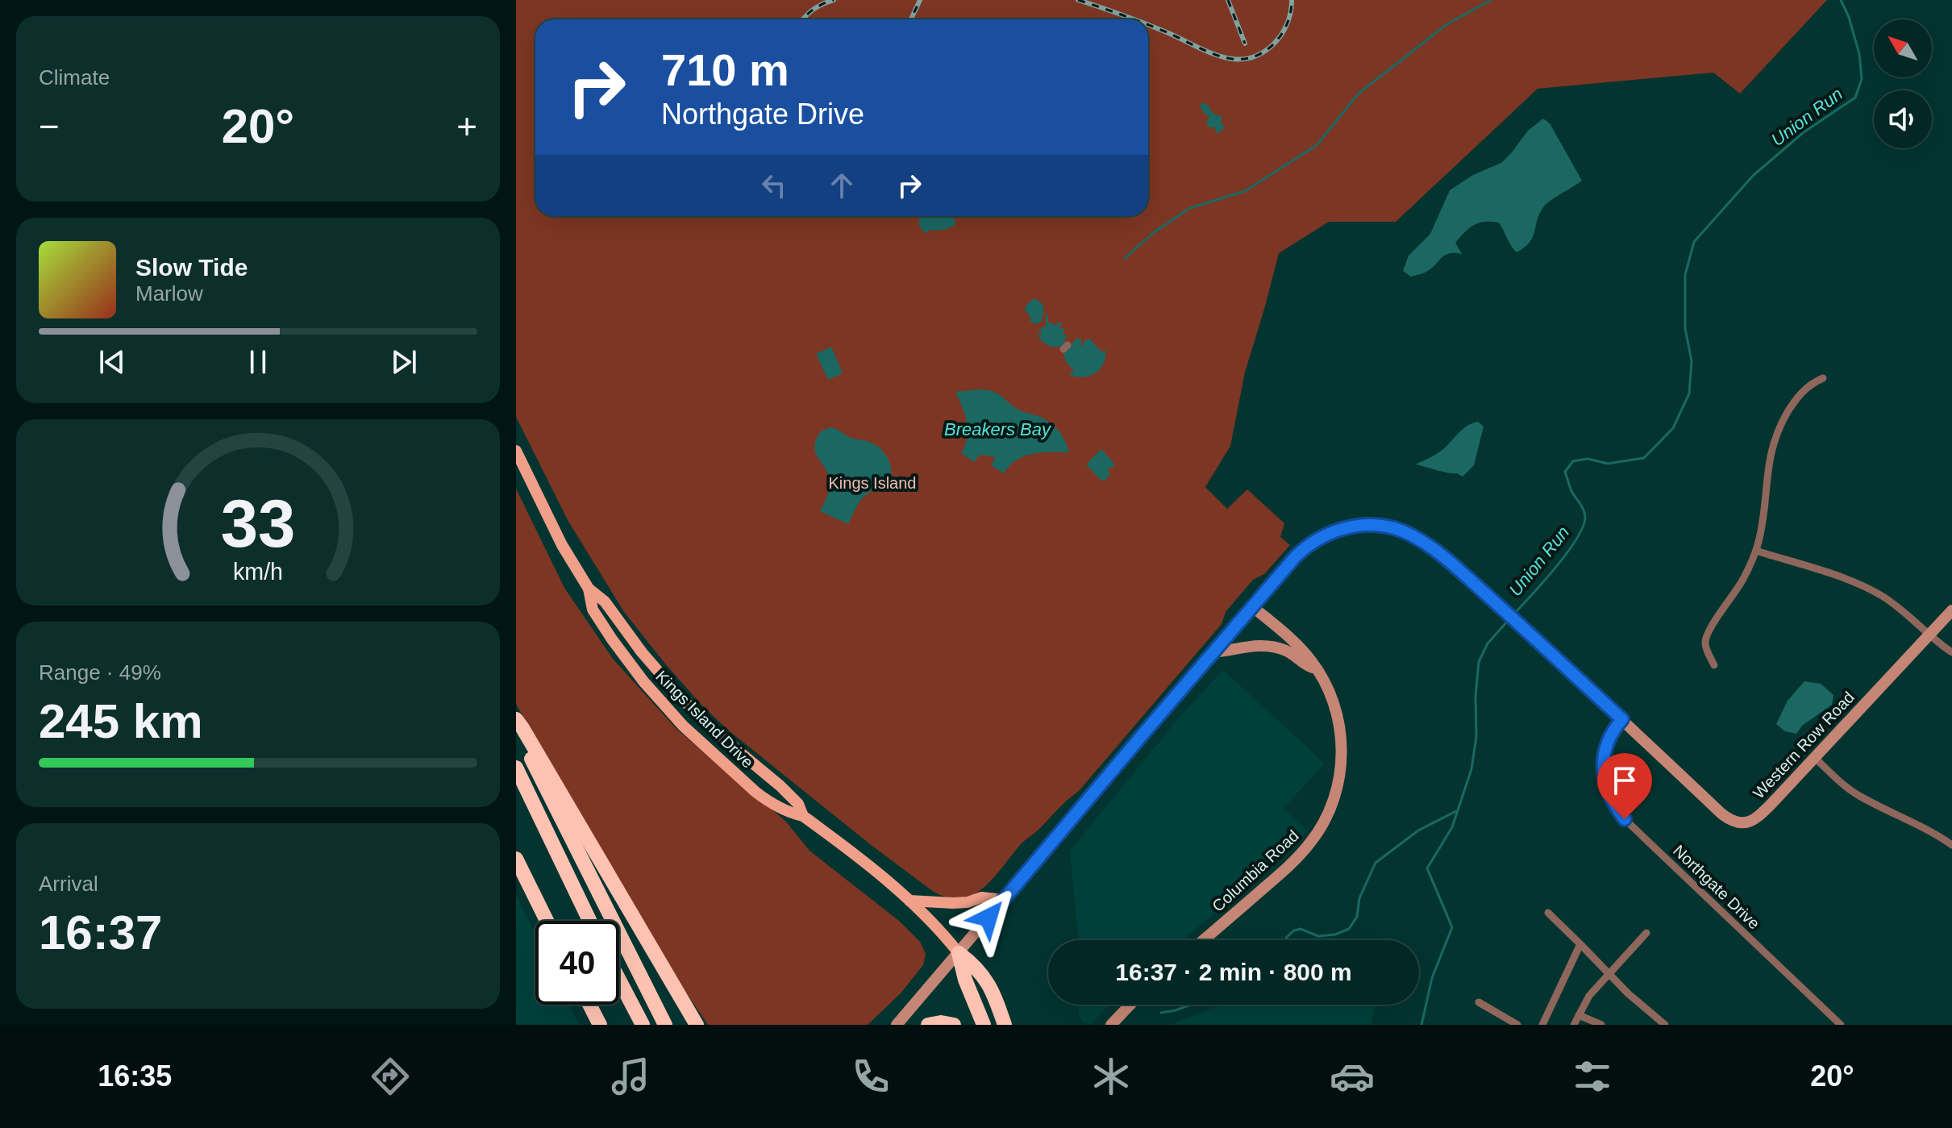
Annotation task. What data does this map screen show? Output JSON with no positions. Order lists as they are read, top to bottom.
{
  "streets": {
    "main road": ["Kings Island Drive"],
    "street": ["Western Row Road", "Columbia Road", "Northgate Drive"]
  },
  "crossings": [
    ["Kings Island Drive", "Western Row Road"],
    ["Western Row Road", "Columbia Road"],
    ["Western Row Road", "Northgate Drive"]
  ],
  "water": ["Union Run", "Breakers Bay"],
  "parks": ["Kings Island"],
  "north": "top left",
  "page": {
    "tile": [
      "Climate",
      ["Range · 49%", "245 km"],
      ["Arrival", "16:37"]
    ],
    "turn": ["710 m", "Northgate Drive"],
    "heat": ["−", "20°", "+"],
    "song": ["Slow Tide", "Marlow"],
    "limit": "40",
    "trip": "16:37 · 2 min · 800 m",
    "tabs": ["16:35", "20°"],
    "gauge": ["33", "km/h"]
  }
}
